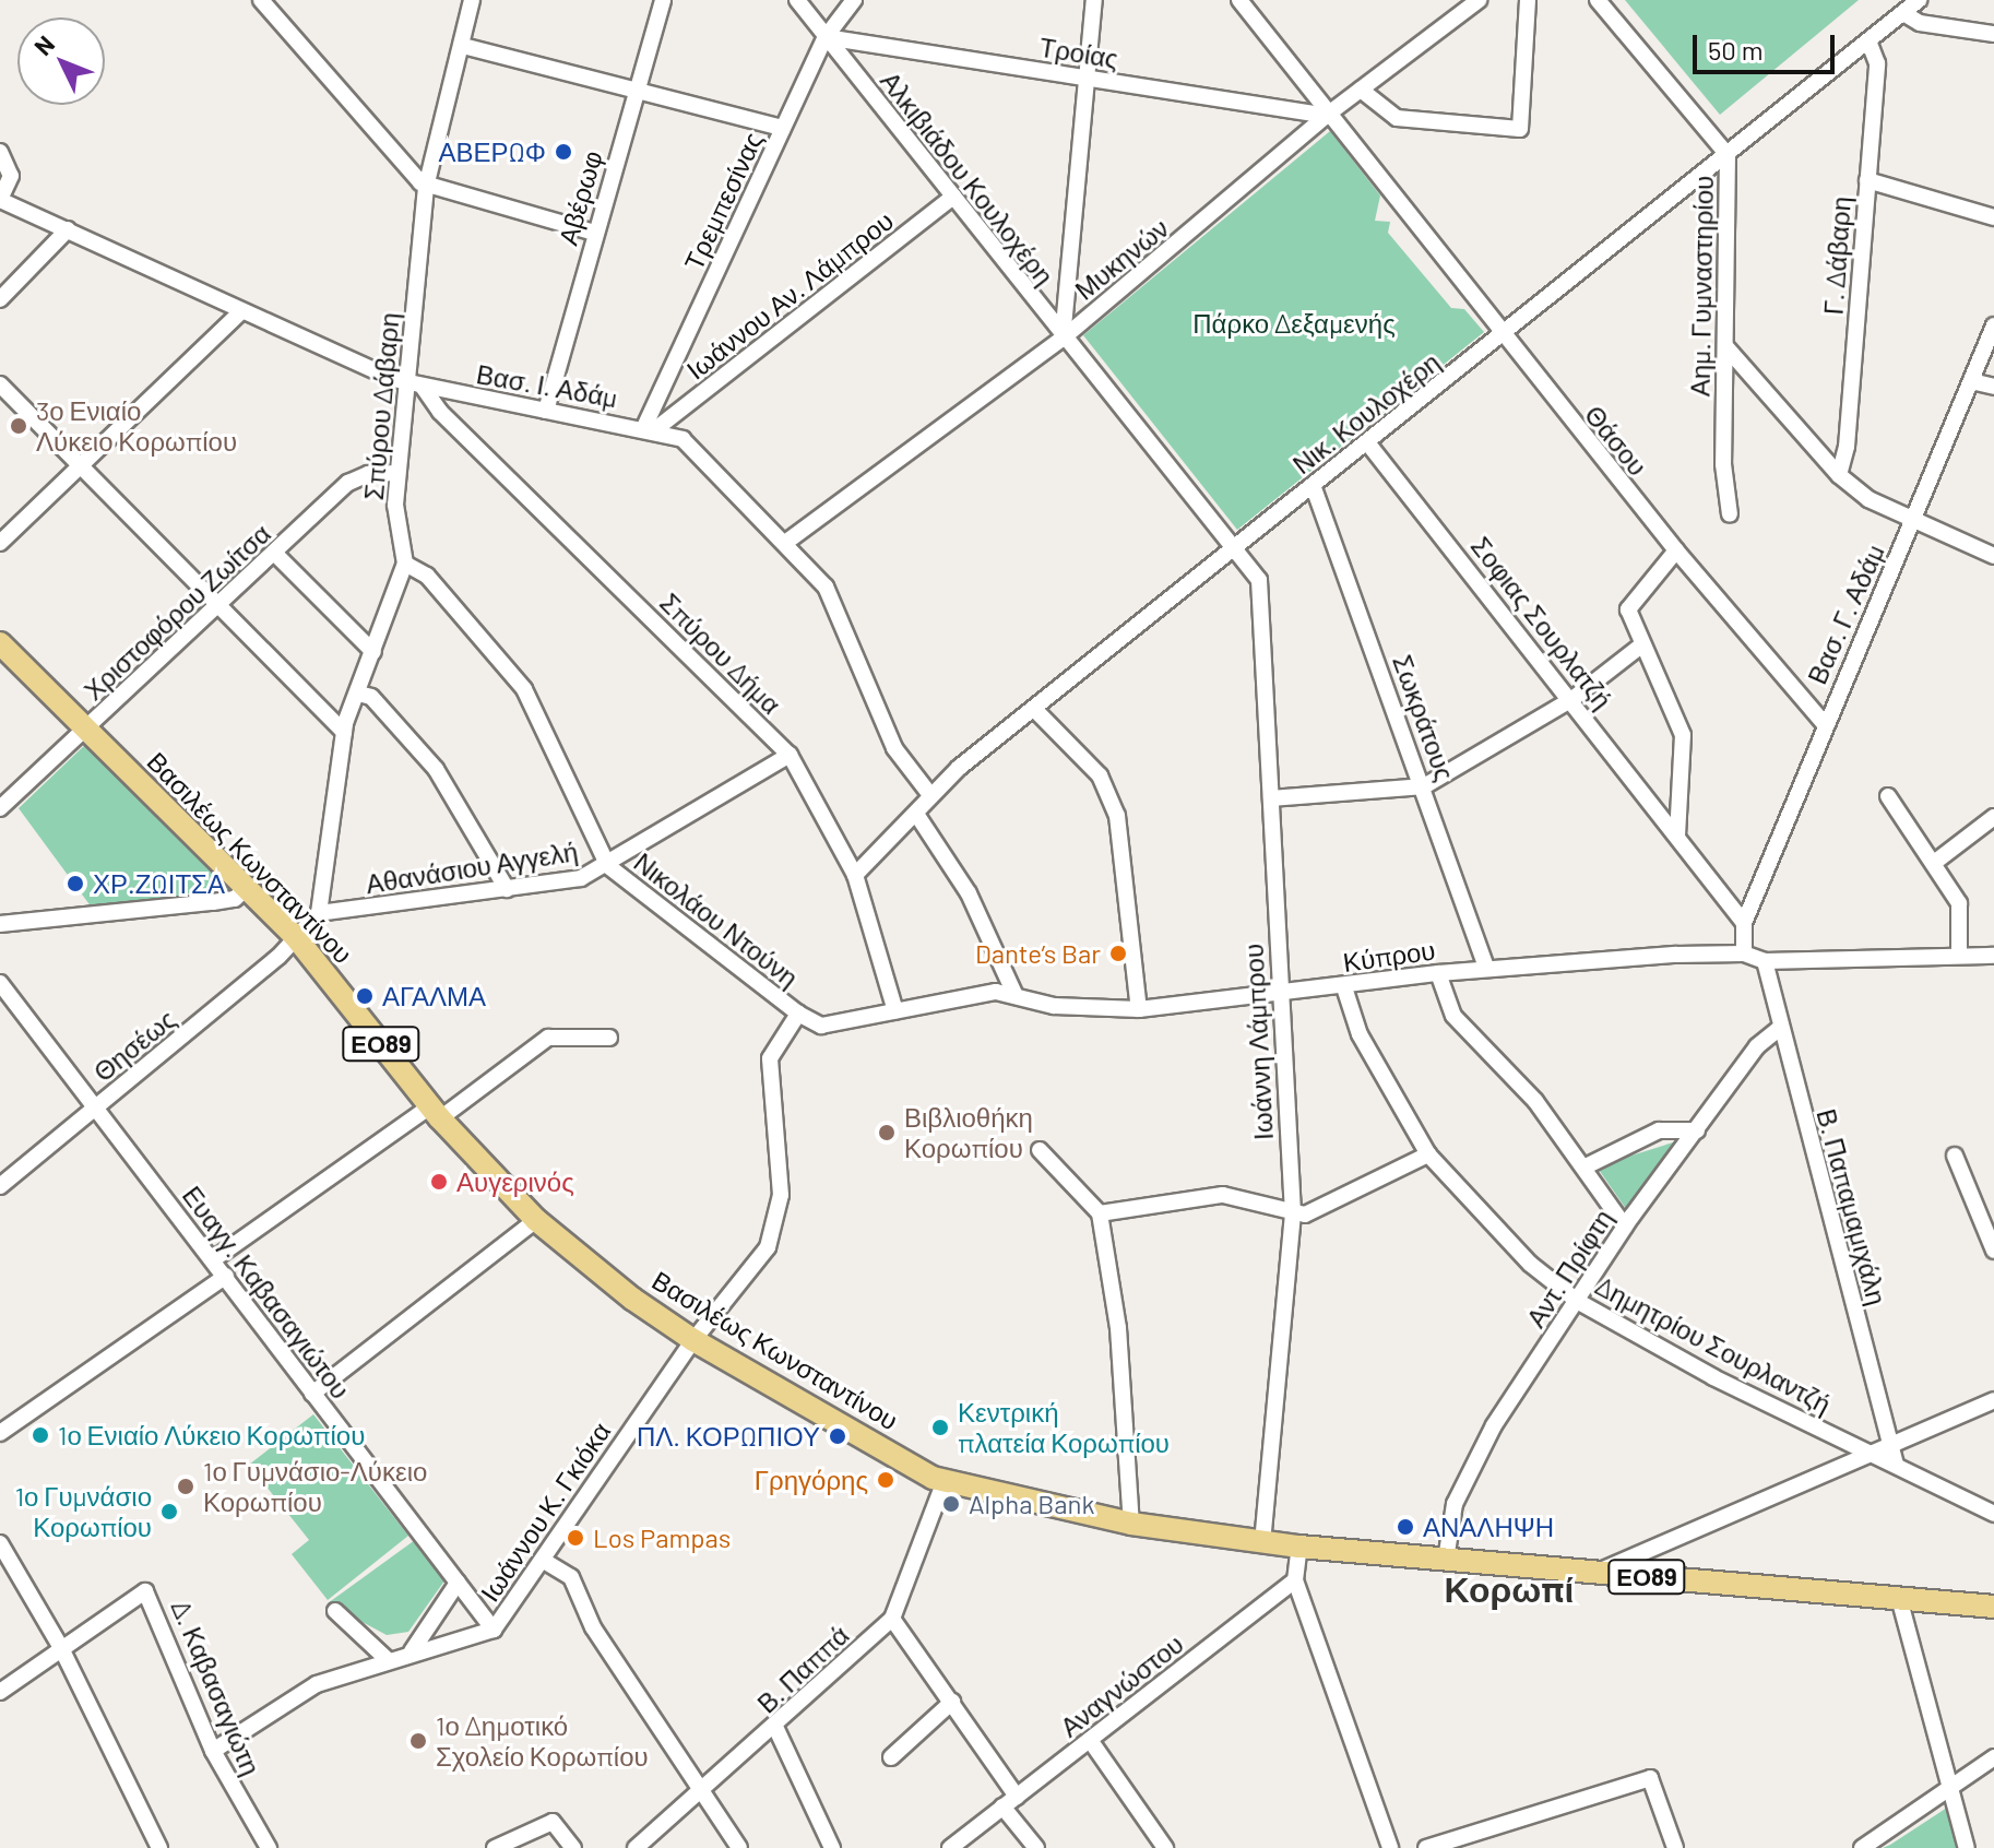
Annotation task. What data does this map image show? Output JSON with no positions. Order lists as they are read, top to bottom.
{
  "streets": {
    "main road": ["Βασιλέως Κωνσταντίνου", "ΕΟ89"],
    "street": [
      "Τροίας",
      "Αλκιβιάδου Κουλοχέρη",
      "Αβέρωφ",
      "Τρεμπεσίνας",
      "Γ. Δάβαρη",
      "Μυκηνών",
      "Αημ. Γυμναστηρίου",
      "Ιωάννου Αν. Λάμπρου",
      "Βασ. Ι. Αδάμ",
      "Σπύρου Δάβαρη",
      "Νικ. Κουλοχέρη",
      "Θάσου",
      "Χριστοφόρου Ζωίτσα",
      "Βασ. Γ. Αδάμ",
      "Σοφιας Σουρλατζή",
      "Σπύρου Δήμα",
      "Σωκράτους",
      "Αθανάσιου Αγγελή",
      "Νικολάου Ντούνη",
      "Κύπρου",
      "Ιωάννη Λάμπρου",
      "Θησέως",
      "Β. Παπαμαμιχάλη",
      "Αντ. Πρίφτη",
      "Ευαγγ. Καβασαγιώτου",
      "Δημητρίου Σουρλαντζή",
      "Ιωάννου Κ. Γκιόκα",
      "Β. Παππά",
      "Αναγνώστου",
      "Δ. Καβασαγιώτη"
    ]
  },
  "crossings": [
    ["Τροίας", "Αλκιβιάδου Κουλοχέρη"],
    ["Τροίας", "Τρεμπεσίνας"],
    ["Τροίας", "Μυκηνών"],
    ["Τροίας", "Θάσου"],
    ["Αλκιβιάδου Κουλοχέρη", "Τρεμπεσίνας"],
    ["Αλκιβιάδου Κουλοχέρη", "Μυκηνών"],
    ["Αλκιβιάδου Κουλοχέρη", "Ιωάννου Αν. Λάμπρου"],
    ["Αλκιβιάδου Κουλοχέρη", "Νικ. Κουλοχέρη"],
    ["Αλκιβιάδου Κουλοχέρη", "Ιωάννη Λάμπρου"],
    ["Αβέρωφ", "Βασ. Ι. Αδάμ"],
    ["Τρεμπεσίνας", "Ιωάννου Αν. Λάμπρου"],
    ["Τρεμπεσίνας", "Βασ. Ι. Αδάμ"],
    ["Γ. Δάβαρη", "Νικ. Κουλοχέρη"],
    ["Μυκηνών", "Βασ. Ι. Αδάμ"],
    ["Μυκηνών", "Θάσου"],
    ["Αημ. Γυμναστηρίου", "Νικ. Κουλοχέρη"],
    ["Ιωάννου Αν. Λάμπρου", "Βασ. Ι. Αδάμ"],
    ["Βασ. Ι. Αδάμ", "Σπύρου Δάβαρη"],
    ["Βασ. Ι. Αδάμ", "Νικ. Κουλοχέρη"],
    ["Βασ. Ι. Αδάμ", "Σπύρου Δήμα"],
    ["Σπύρου Δάβαρη", "Χριστοφόρου Ζωίτσα"],
    ["Σπύρου Δάβαρη", "Σπύρου Δήμα"],
    ["Σπύρου Δάβαρη", "Νικολάου Ντούνη"],
    ["Νικ. Κουλοχέρη", "Θάσου"],
    ["Νικ. Κουλοχέρη", "Σοφιας Σουρλατζή"],
    ["Νικ. Κουλοχέρη", "Σπύρου Δήμα"],
    ["Νικ. Κουλοχέρη", "Σωκράτους"],
    ["Νικ. Κουλοχέρη", "Ιωάννη Λάμπρου"],
    ["Θάσου", "Βασ. Γ. Αδάμ"],
    ["Χριστοφόρου Ζωίτσα", "Βασιλέως Κωνσταντίνου"],
    ["Σπύρου Δήμα", "Αθανάσιου Αγγελή"],
    ["Σπύρου Δήμα", "Κύπρου"],
    ["Σωκράτους", "Κύπρου"],
    ["Βασιλέως Κωνσταντίνου", "Ιωάννη Λάμπρου"],
    ["Βασιλέως Κωνσταντίνου", "Θησέως"],
    ["Βασιλέως Κωνσταντίνου", "Αντ. Πρίφτη"],
    ["Βασιλέως Κωνσταντίνου", "Ιωάννου Κ. Γκιόκα"],
    ["Βασιλέως Κωνσταντίνου", "Β. Παππά"],
    ["Αθανάσιου Αγγελή", "Νικολάου Ντούνη"],
    ["Νικολάου Ντούνη", "Κύπρου"],
    ["Νικολάου Ντούνη", "Ιωάννου Κ. Γκιόκα"],
    ["Κύπρου", "Ιωάννη Λάμπρου"],
    ["Κύπρου", "Β. Παπαμαμιχάλη"],
    ["Κύπρου", "Δημητρίου Σουρλαντζή"],
    ["Κύπρου", "Ιωάννου Κ. Γκιόκα"],
    ["Θησέως", "Ευαγγ. Καβασαγιώτου"],
    ["Β. Παπαμαμιχάλη", "Αντ. Πρίφτη"],
    ["Β. Παπαμαμιχάλη", "Δημητρίου Σουρλαντζή"],
    ["Αντ. Πρίφτη", "Δημητρίου Σουρλαντζή"],
    ["Ευαγγ. Καβασαγιώτου", "Ιωάννου Κ. Γκιόκα"],
    ["Ιωάννου Κ. Γκιόκα", "Δ. Καβασαγιώτη"]
  ],
  "districts": ["Κορωπί"],
  "parks": ["Πάρκο Δεξαμενής"],
  "places": [
    "ΑΒΕΡΩΦ",
    "3ο Ενιαίο Λύκειο Κορωπίου",
    "ΧΡ.ΖΩΙΤΣΑ",
    "Dante’s Bar",
    "ΑΓΑΛΜΑ",
    "Βιβλιοθήκη Κορωπίου",
    "Αυγερινός",
    "Κεντρική πλατεία Κορωπίου",
    "1ο Ενιαίο Λύκειο Κορωπίου",
    "ΠΛ. ΚΟΡΩΠΙΟΥ",
    "Γρηγόρης",
    "1ο Γυμνάσιο-Λύκειο Κορωπίου",
    "Alpha Bank",
    "1ο Γυμνάσιο Κορωπίου",
    "ΑΝΑΛΗΨΗ",
    "Los Pampas",
    "1ο Δημοτικό Σχολείο Κορωπίου"
  ],
  "scale_bar": "50 m",
  "north": "top left"
}
